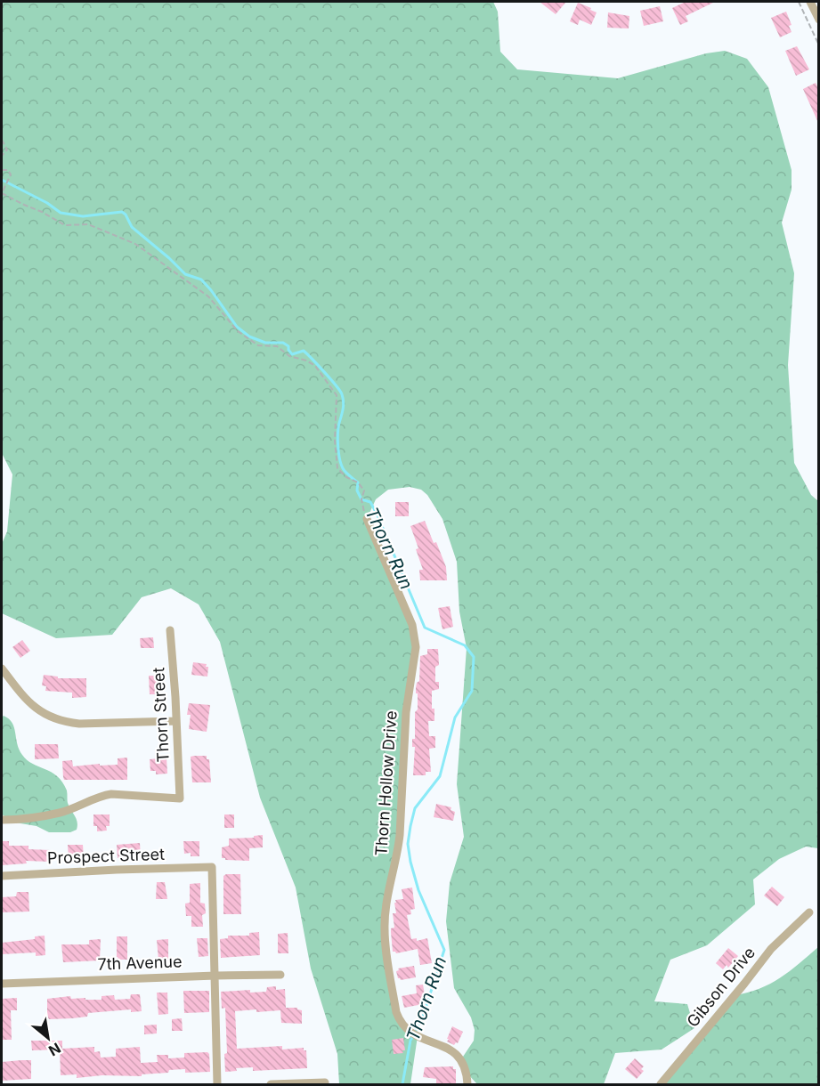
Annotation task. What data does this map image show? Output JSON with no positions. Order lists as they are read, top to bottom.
{
  "streets": {
    "street": [
      "Thorn Street",
      "Thorn Hollow Drive",
      "Prospect Street",
      "7th Avenue",
      "Gibson Drive"
    ]
  },
  "crossings": [
    ["Prospect Street", "7th Avenue"]
  ],
  "water": ["Thorn Run"],
  "north": "bottom right"
}
